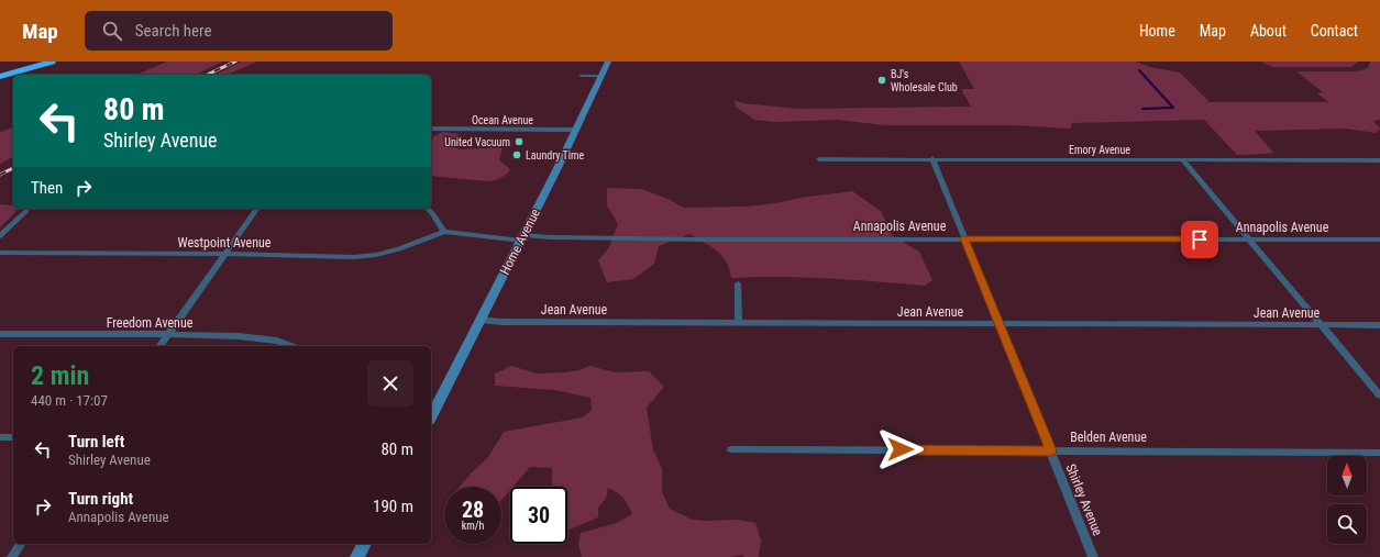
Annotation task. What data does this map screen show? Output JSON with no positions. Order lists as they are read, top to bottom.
{
  "streets": {
    "street": [
      "Ocean Avenue",
      "Emory Avenue",
      "Annapolis Avenue",
      "Home Avenue",
      "Westpoint Avenue",
      "Jean Avenue",
      "Freedom Avenue",
      "Belden Avenue",
      "Shirley Avenue"
    ]
  },
  "crossings": [
    ["Ocean Avenue", "Home Avenue"],
    ["Emory Avenue", "Shirley Avenue"],
    ["Annapolis Avenue", "Home Avenue"],
    ["Annapolis Avenue", "Westpoint Avenue"],
    ["Annapolis Avenue", "Shirley Avenue"],
    ["Home Avenue", "Jean Avenue"],
    ["Jean Avenue", "Shirley Avenue"],
    ["Belden Avenue", "Shirley Avenue"]
  ],
  "places": ["BJ's Wholesale Club", "United Vacuum", "Laundry Time"],
  "north": "top",
  "page": {
    "header": "Map",
    "search": "Search here",
    "nav": [
      "Home",
      "Map",
      "About",
      "Contact"
    ],
    "turn": ["80 m", "Shirley Avenue"],
    "then": "Then",
    "heading": ["2 min", "440 m · 17:07"],
    "list": [
      {
        "name": "Turn left",
        "note": "Shirley Avenue",
        "value": "80 m"
      },
      {
        "name": "Turn right",
        "note": "Annapolis Avenue",
        "value": "190 m"
      }
    ],
    "speed": "28 km/h",
    "limit": "30"
  }
}
